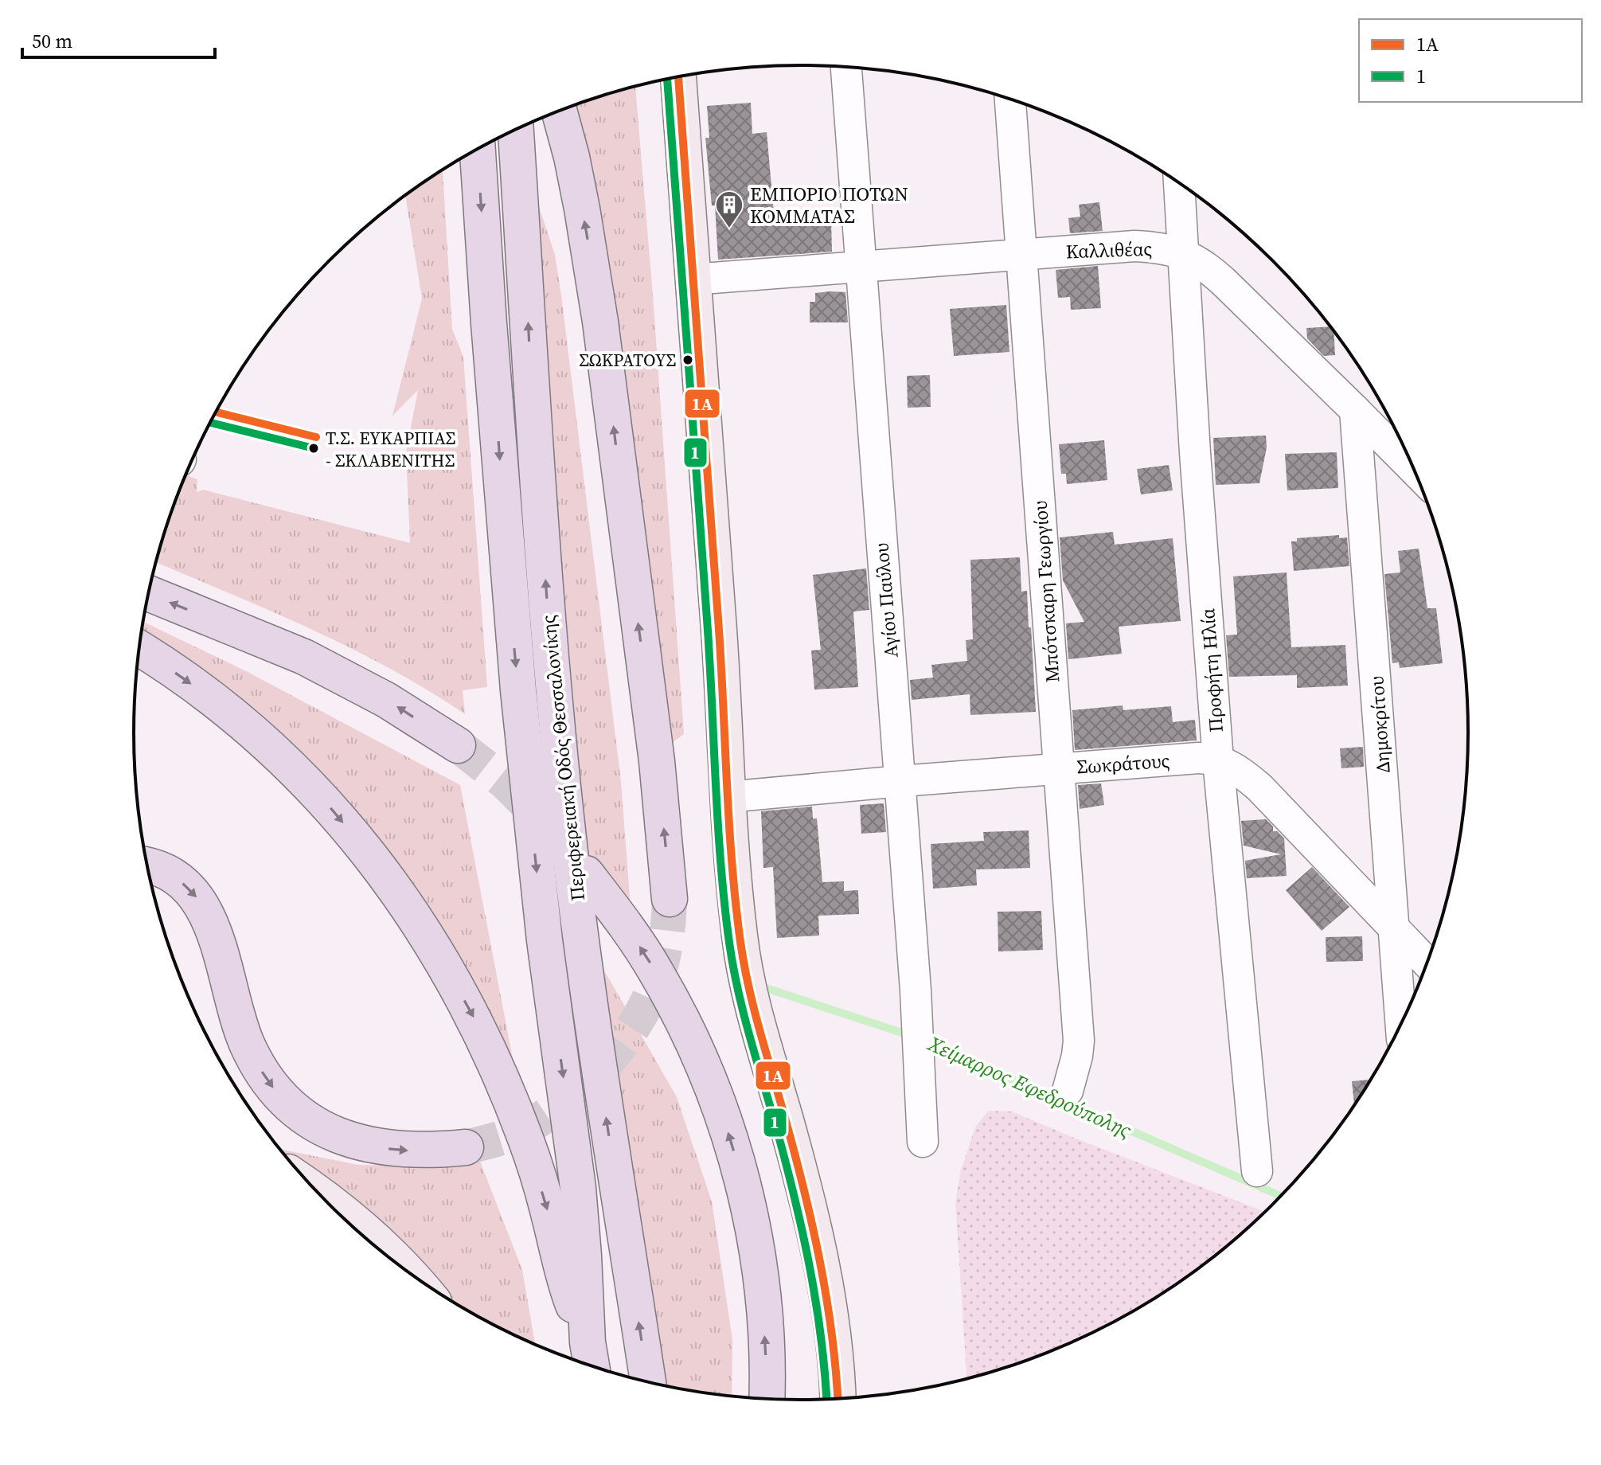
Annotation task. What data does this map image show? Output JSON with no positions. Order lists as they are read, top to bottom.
{
  "streets": {
    "highway": ["Περιφερειακή Οδός Θεσσαλονίκης"],
    "street": [
      "Καλλιθέας",
      "Μπότσκαρη Γεωργίου",
      "Αγίου Παύλου",
      "Προφήτη Ηλία",
      "Δημοκρίτου",
      "Σωκράτους"
    ]
  },
  "crossings": [
    ["Καλλιθέας", "Μπότσκαρη Γεωργίου"],
    ["Καλλιθέας", "Αγίου Παύλου"],
    ["Καλλιθέας", "Προφήτη Ηλία"],
    ["Καλλιθέας", "Δημοκρίτου"],
    ["Μπότσκαρη Γεωργίου", "Σωκράτους"],
    ["Αγίου Παύλου", "Σωκράτους"],
    ["Προφήτη Ηλία", "Σωκράτους"],
    ["Δημοκρίτου", "Σωκράτους"]
  ],
  "water": ["Χείμαρρος Εφεδρούπολης"],
  "places": {
    "building": ["ΕΜΠΟΡΙΟ ΠΟΤΩΝ ΚΟΜΜΑΤΑΣ"],
    "other": ["ΣΩΚΡΑΤΟΥΣ", "Τ.Σ. ΕΥΚΑΡΠΙΑΣ - ΣΚΛΑΒΕΝΙΤΗΣ"]
  },
  "lines": ["transit line 1Α", "transit line 1"],
  "legend": ["1Α", "1"],
  "scale_bar": "50 m"
}
